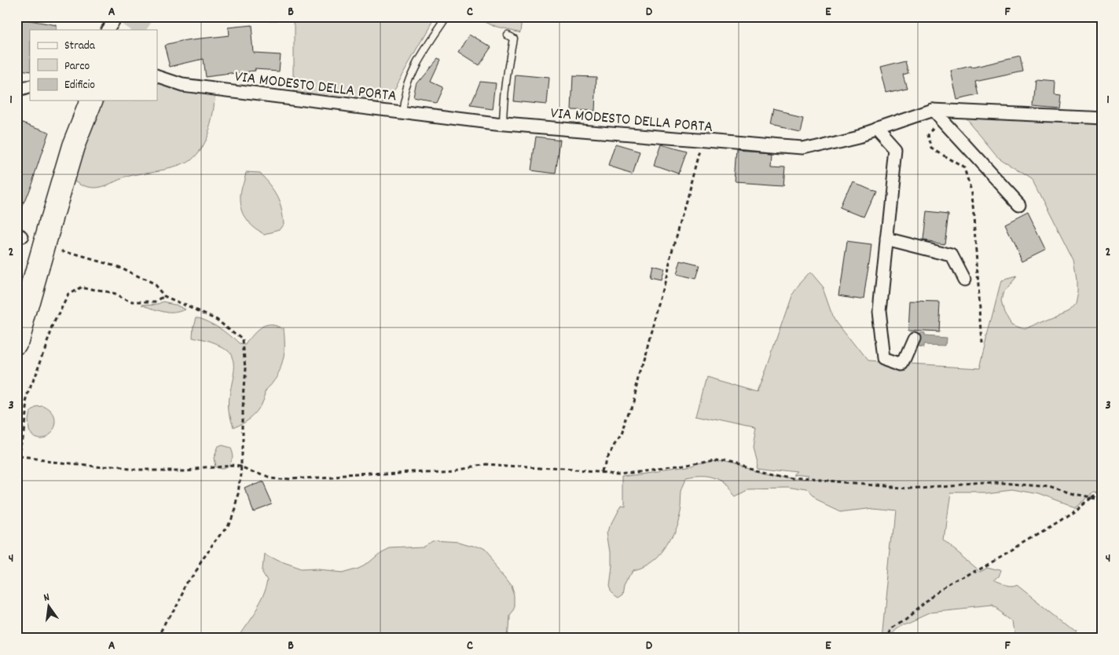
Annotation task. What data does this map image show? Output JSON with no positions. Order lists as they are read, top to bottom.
{
  "streets": {
    "street": ["VIA MODESTO DELLA PORTA"]
  },
  "legend": ["Strada", "Parco", "Edificio"],
  "north": "top",
  "grid": {
    "columns": [
      "A",
      "B",
      "C",
      "D",
      "E",
      "F"
    ],
    "rows": [
      "1",
      "2",
      "3",
      "4"
    ]
  }
}
